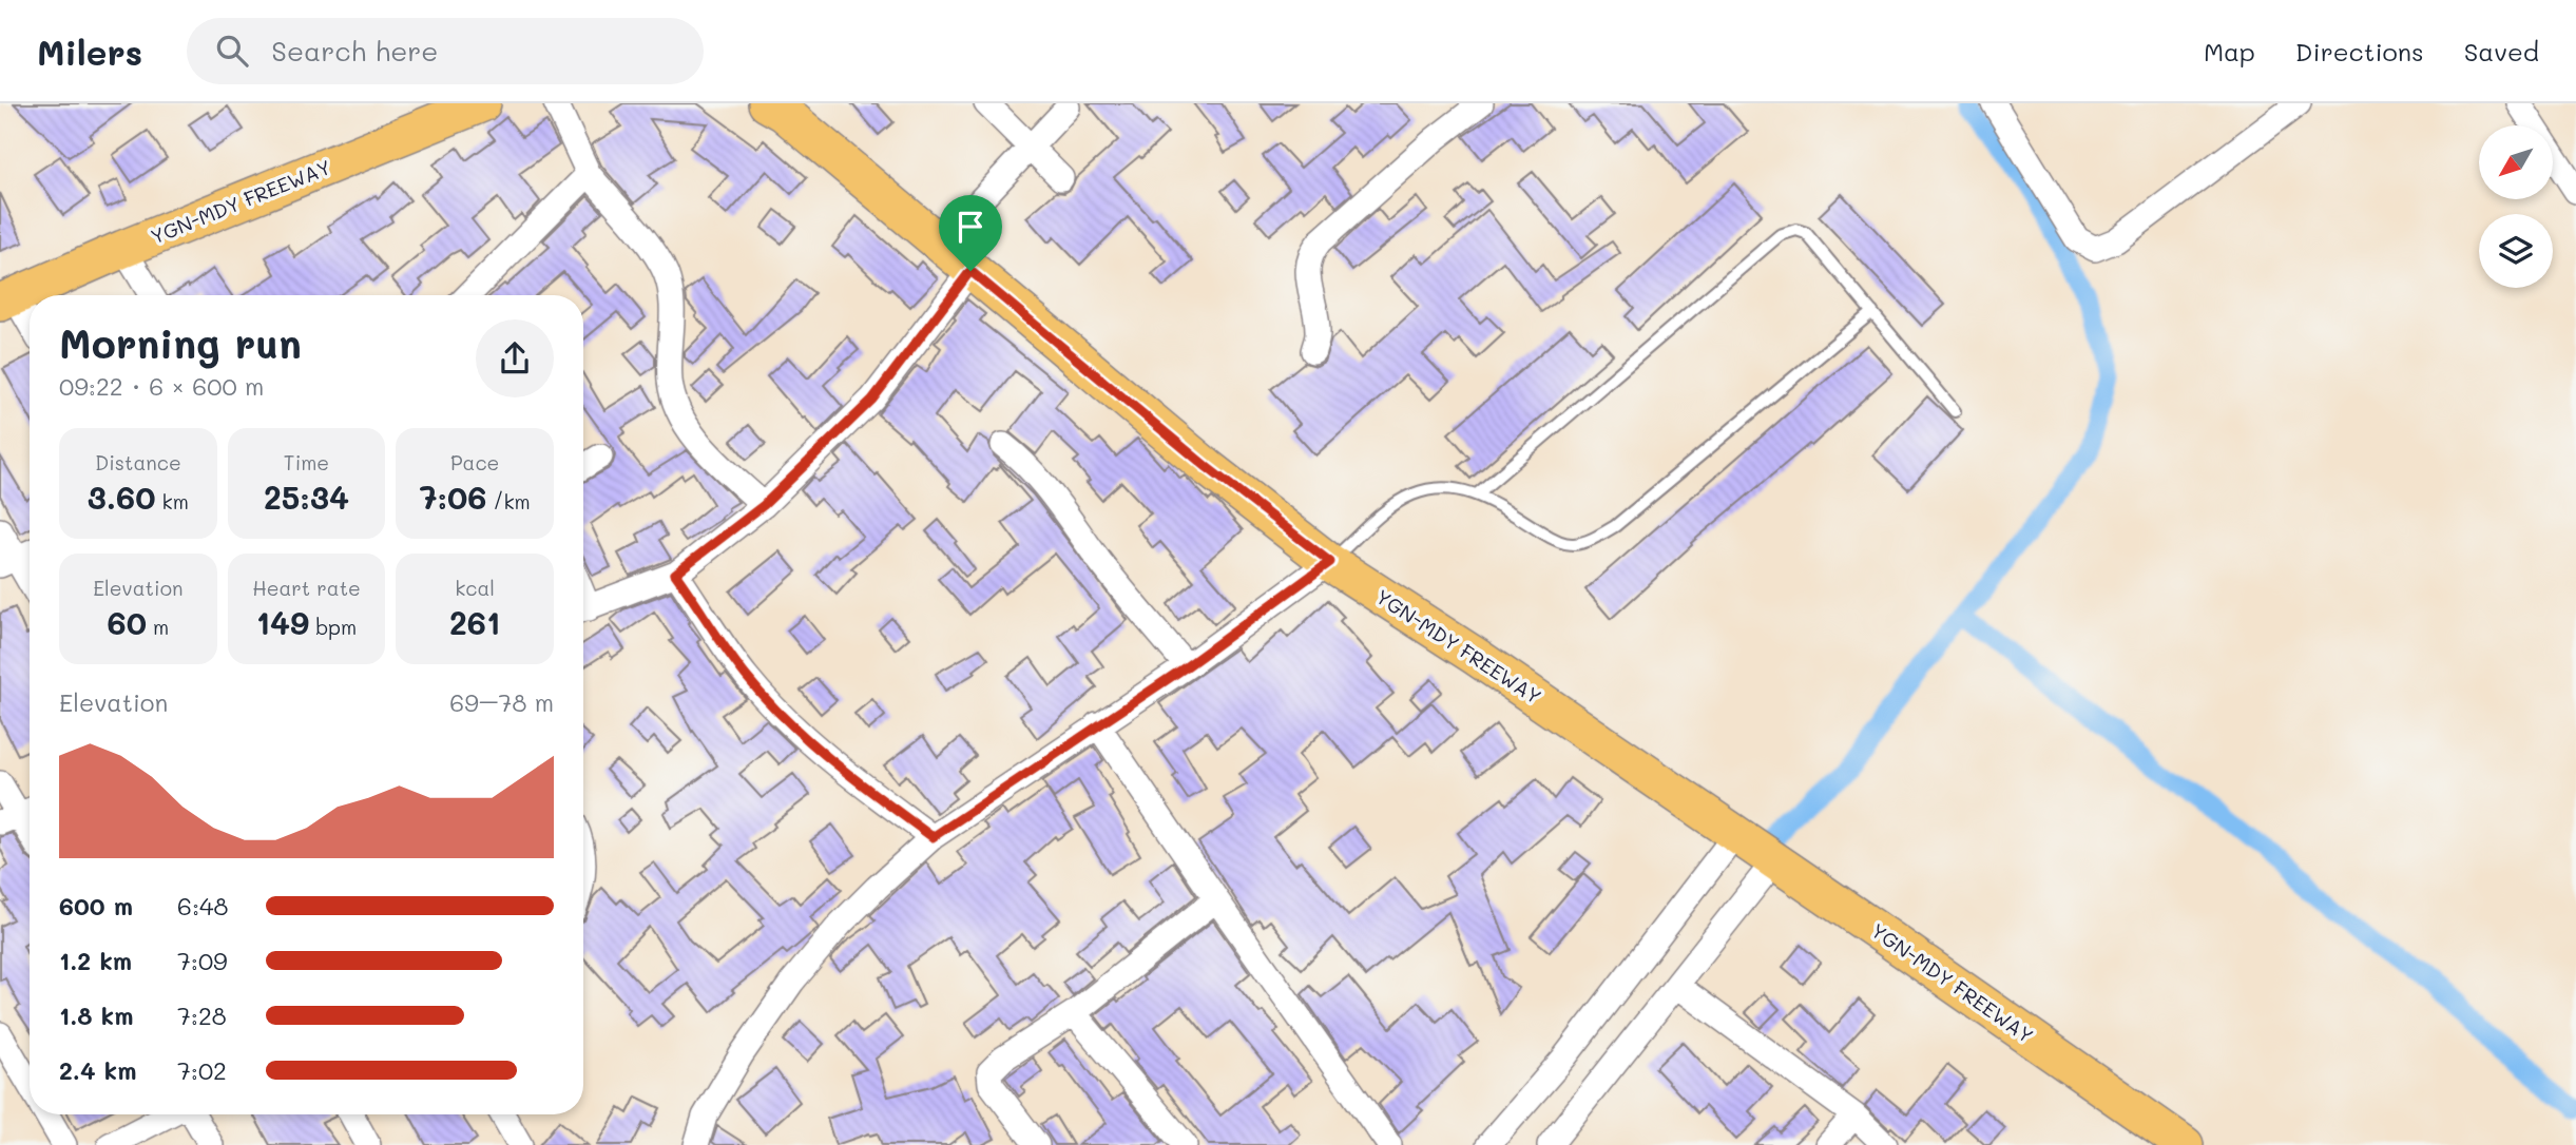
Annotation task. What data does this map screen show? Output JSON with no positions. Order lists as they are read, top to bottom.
{
  "streets": {
    "main road": ["YGN-MDY FREEWAY"]
  },
  "north": "bottom left",
  "page": {
    "header": "Milers",
    "search": "Search here",
    "nav": ["Map", "Directions", "Saved"],
    "heading": ["Morning run", "09:22 · 6 × 600 m"],
    "stats": [
      ["Distance", "3.60 km"],
      ["Time", "25:34"],
      ["Pace", "7:06 /km"],
      ["Elevation", "60 m"],
      ["Heart rate", "149 bpm"],
      ["kcal", "261"]
    ],
    "chart": ["Elevation", "69–78 m"],
    "list": [
      {
        "name": "600 m",
        "note": "6:48"
      },
      {
        "name": "1.2 km",
        "note": "7:09"
      },
      {
        "name": "1.8 km",
        "note": "7:28"
      },
      {
        "name": "2.4 km",
        "note": "7:02"
      }
    ]
  }
}
